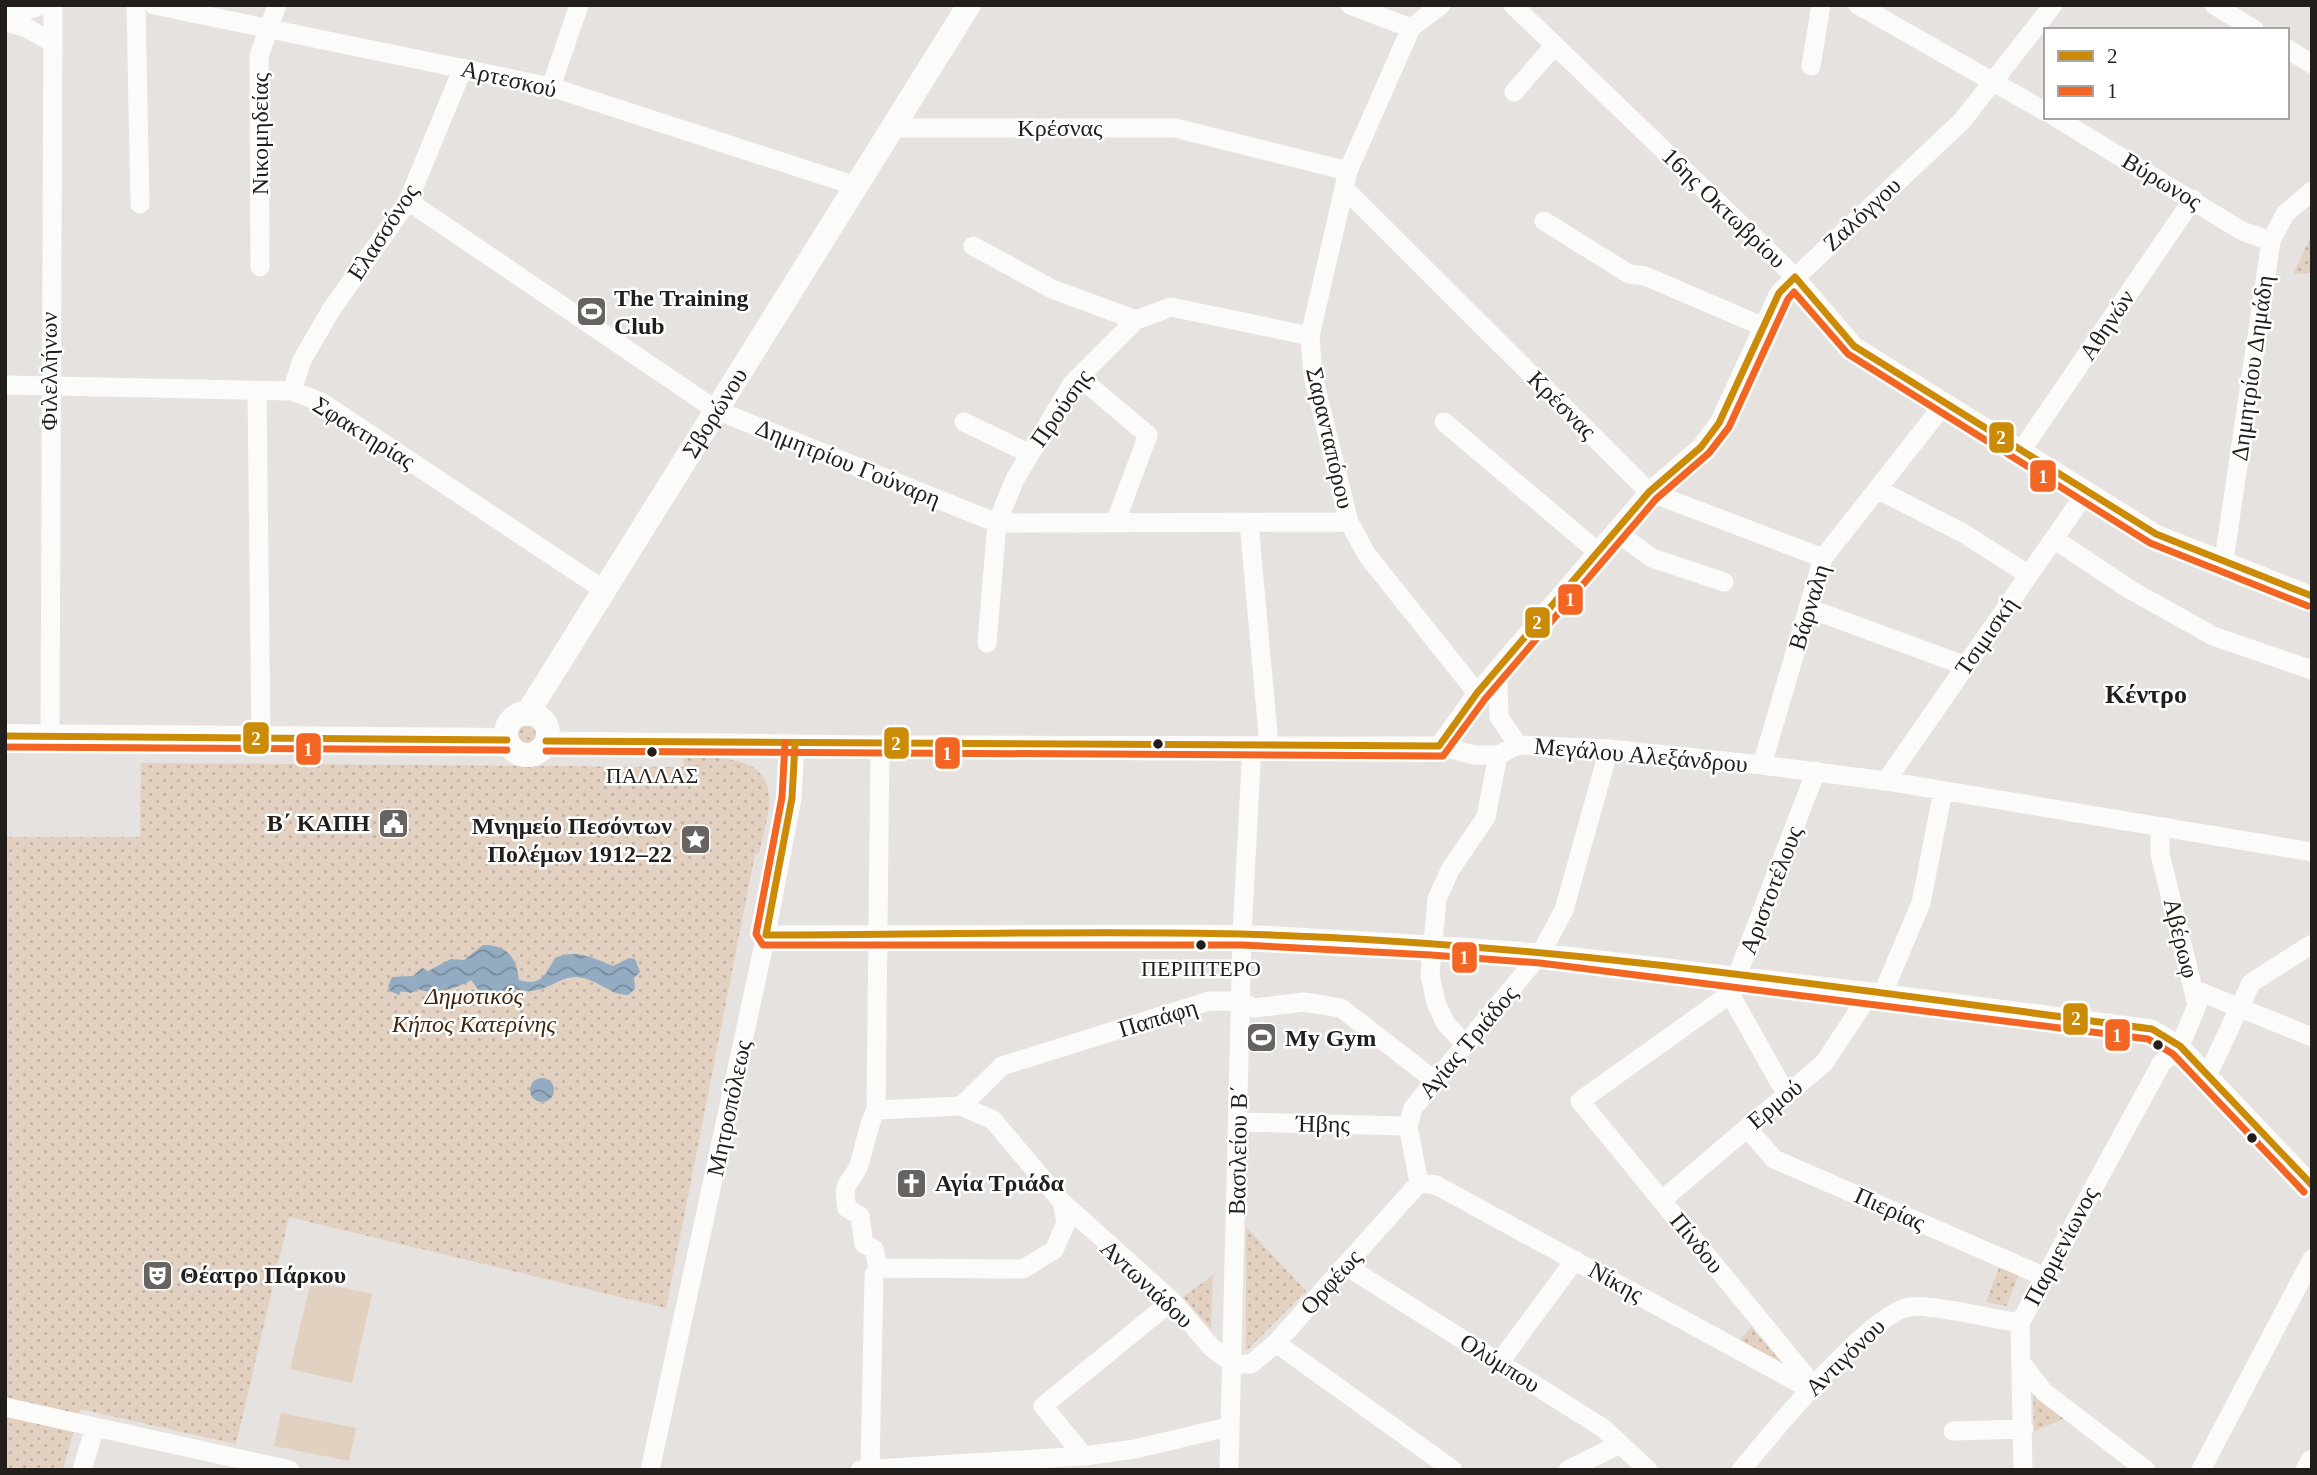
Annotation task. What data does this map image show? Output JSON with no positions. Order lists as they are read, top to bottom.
{
  "streets": {
    "main road": ["Σβορώνου"],
    "street": [
      "Αρτεσκού",
      "Κρέσνας",
      "Νικομηδείας",
      "Βύρωνος",
      "16ης Οκτωβρίου",
      "Ζαλόγγου",
      "Ελασσόνος",
      "Αθηνών",
      "Δημητρίου Δημάδη",
      "Φιλελλήνων",
      "Προύσης",
      "Σφακτηρίας",
      "Σαρανταπόρου",
      "Δημητρίου Γούναρη",
      "Βάρναλη",
      "Τσιμισκή",
      "Μεγάλου Αλεξάνδρου",
      "Αριστοτέλους",
      "Αβέρωφ",
      "Παπάφη",
      "Αγίας Τριάδος",
      "Ερμού",
      "Μητροπόλεως",
      "Ήβης",
      "Βασιλείου Β΄",
      "Πιερίας",
      "Πίνδου",
      "Παρμενίωνος",
      "Ορφέως",
      "Νίκης",
      "Αντωνιάδου",
      "Αντιγόνου",
      "Ολύμπου"
    ]
  },
  "crossings": [
    ["Αρτεσκού", "Νικομηδείας"],
    ["Αρτεσκού", "Ελασσόνος"],
    ["Αρτεσκού", "Σβορώνου"],
    ["Κρέσνας", "Ζαλόγγου"],
    ["Κρέσνας", "Σβορώνου"],
    ["Κρέσνας", "Σαρανταπόρου"],
    ["Κρέσνας", "Βάρναλη"],
    ["Βύρωνος", "Αθηνών"],
    ["Βύρωνος", "Δημητρίου Δημάδη"],
    ["16ης Οκτωβρίου", "Ζαλόγγου"],
    ["16ης Οκτωβρίου", "Αθηνών"],
    ["16ης Οκτωβρίου", "Δημητρίου Δημάδη"],
    ["16ης Οκτωβρίου", "Βάρναλη"],
    ["16ης Οκτωβρίου", "Τσιμισκή"],
    ["Ζαλόγγου", "Σαρανταπόρου"],
    ["Ζαλόγγου", "Μεγάλου Αλεξάνδρου"],
    ["Ελασσόνος", "Σφακτηρίας"],
    ["Ελασσόνος", "Δημητρίου Γούναρη"],
    ["Φιλελλήνων", "Σφακτηρίας"],
    ["Προύσης", "Σαρανταπόρου"],
    ["Προύσης", "Δημητρίου Γούναρη"],
    ["Σβορώνου", "Σφακτηρίας"],
    ["Σβορώνου", "Δημητρίου Γούναρη"],
    ["Σβορώνου", "Μεγάλου Αλεξάνδρου"],
    ["Σαρανταπόρου", "Δημητρίου Γούναρη"],
    ["Δημητρίου Γούναρη", "Βασιλείου Β΄"],
    ["Βάρναλη", "Μεγάλου Αλεξάνδρου"],
    ["Τσιμισκή", "Μεγάλου Αλεξάνδρου"],
    ["Μεγάλου Αλεξάνδρου", "Αριστοτέλους"],
    ["Μεγάλου Αλεξάνδρου", "Αβέρωφ"],
    ["Μεγάλου Αλεξάνδρου", "Αγίας Τριάδος"],
    ["Μεγάλου Αλεξάνδρου", "Ερμού"],
    ["Μεγάλου Αλεξάνδρου", "Μητροπόλεως"],
    ["Μεγάλου Αλεξάνδρου", "Βασιλείου Β΄"],
    ["Αριστοτέλους", "Πίνδου"],
    ["Αβέρωφ", "Παρμενίωνος"],
    ["Παπάφη", "Αγίας Τριάδος"],
    ["Παπάφη", "Βασιλείου Β΄"],
    ["Παπάφη", "Αντωνιάδου"],
    ["Αγίας Τριάδος", "Ήβης"],
    ["Αγίας Τριάδος", "Ορφέως"],
    ["Αγίας Τριάδος", "Νίκης"],
    ["Ερμού", "Πιερίας"],
    ["Ερμού", "Πίνδου"],
    ["Ήβης", "Βασιλείου Β΄"],
    ["Βασιλείου Β΄", "Ορφέως"],
    ["Βασιλείου Β΄", "Αντωνιάδου"],
    ["Πιερίας", "Παρμενίωνος"],
    ["Πίνδου", "Νίκης"],
    ["Πίνδου", "Αντιγόνου"],
    ["Παρμενίωνος", "Αντιγόνου"],
    ["Ορφέως", "Νίκης"],
    ["Ορφέως", "Αντωνιάδου"],
    ["Ορφέως", "Ολύμπου"],
    ["Νίκης", "Αντιγόνου"]
  ],
  "districts": ["Κέντρο"],
  "parks": ["Δημοτικός Κήπος Κατερίνης"],
  "places": {
    "sports": ["The Training Club", "My Gym"],
    "other": ["ΠΑΛΛΑΣ", "ΠΕΡΙΠΤΕΡΟ"],
    "public building": ["Β΄ ΚΑΠΗ"],
    "place": ["Μνημείο Πεσόντων Πολέμων 1912–22"],
    "church": ["Αγία Τριάδα"],
    "theatre": ["Θέατρο Πάρκου"]
  },
  "lines": ["transit line 2", "transit line 1"],
  "legend": ["2", "1"]
}
